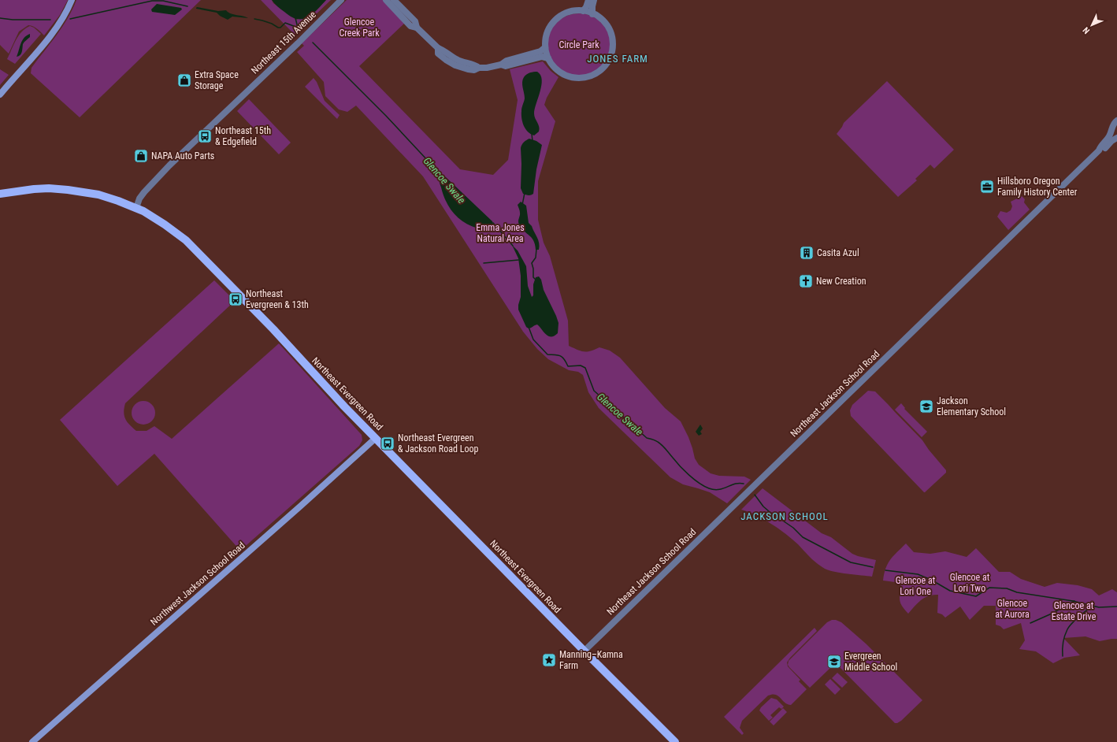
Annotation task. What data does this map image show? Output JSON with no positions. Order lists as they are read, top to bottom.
{
  "streets": {
    "main road": ["Northeast Evergreen Road", "Northwest Jackson School Road"],
    "street": ["Northeast 15th Avenue", "Northeast Jackson School Road"]
  },
  "crossings": [
    ["Northeast 15th Avenue", "Northeast Evergreen Road"],
    ["Northeast Evergreen Road", "Northeast Jackson School Road"],
    ["Northeast Evergreen Road", "Northwest Jackson School Road"]
  ],
  "districts": ["JONES FARM", "JACKSON SCHOOL"],
  "water": ["Glencoe Swale"],
  "parks": [
    "Glencoe Creek Park",
    "Circle Park",
    "Emma Jones Natural Area",
    "Glencoe at Lori Two",
    "Glencoe at Lori One",
    "Glencoe at Aurora",
    "Glencoe at Estate Drive"
  ],
  "places": {
    "shop": ["Extra Space Storage", "NAPA Auto Parts"],
    "bus stop": ["Northeast 15th & Edgefield", "Northeast Evergreen & 13th", "Northeast Evergreen & Jackson Road Loop"],
    "office": ["Hillsboro Oregon Family History Center"],
    "building": ["Casita Azul"],
    "church": ["New Creation"],
    "school or university": ["Jackson Elementary School", "Evergreen Middle School"],
    "place": ["Manning–Kamna Farm"]
  },
  "north": "bottom left"
}
